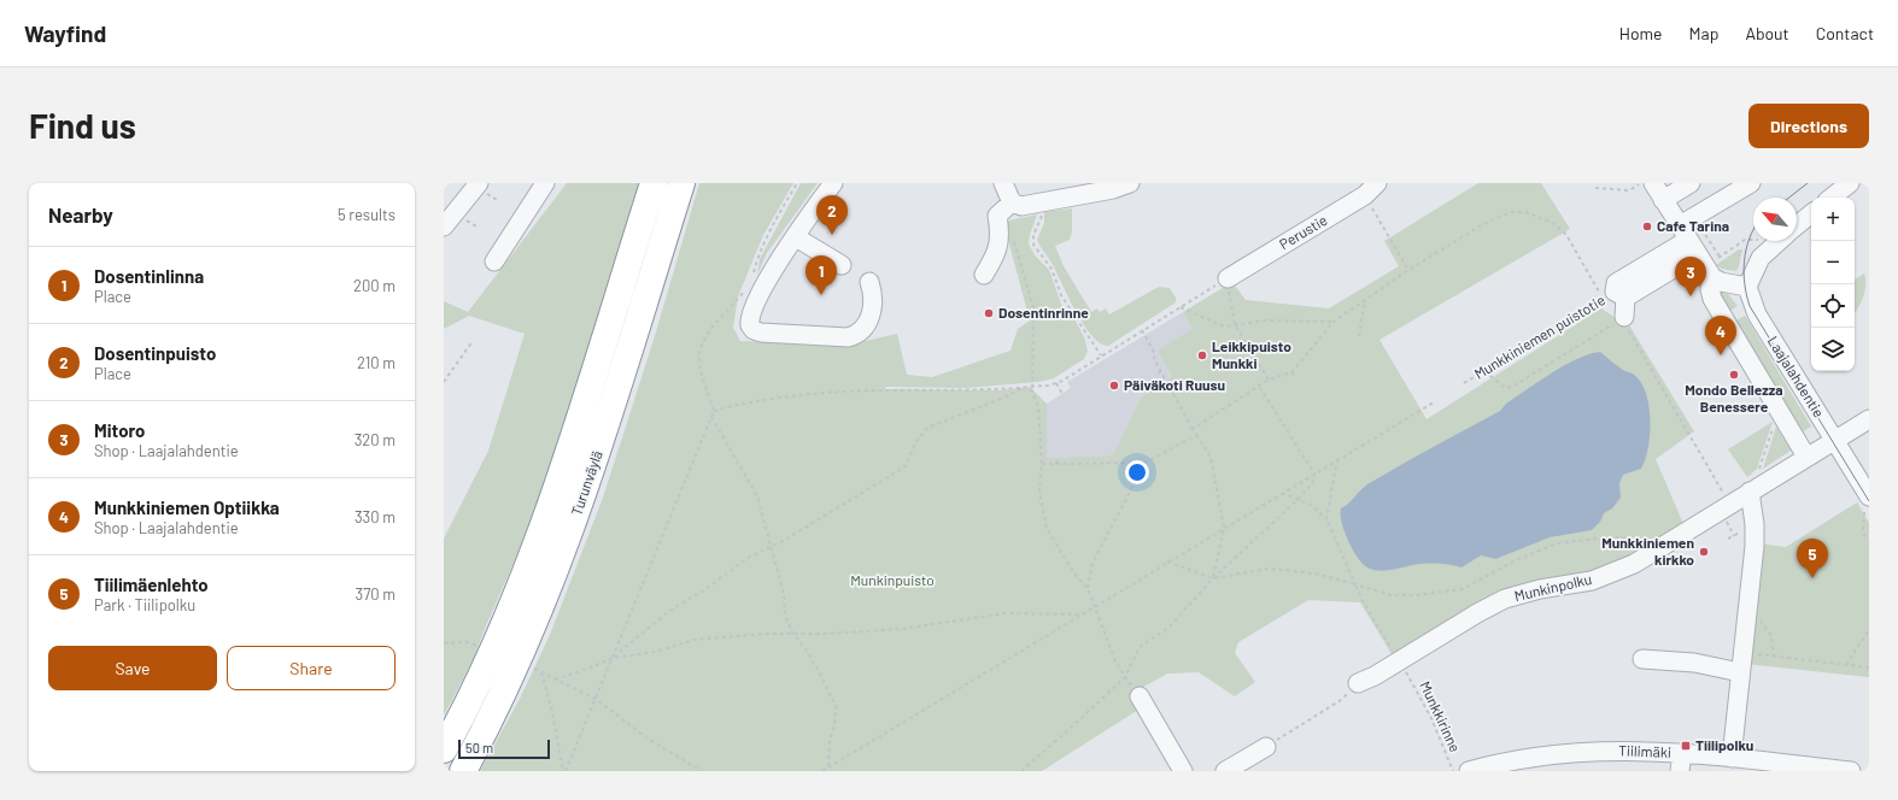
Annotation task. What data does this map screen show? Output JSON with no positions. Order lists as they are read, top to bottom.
{
  "streets": {
    "highway": ["Turunväylä"],
    "street": [
      "Perustie",
      "Munkkiniemen puistotie",
      "Laajalahdentie",
      "Munkinpolku",
      "Tiilimäki"
    ],
    "path": ["Munkkirinne"]
  },
  "crossings": [
    ["Laajalahdentie", "Munkinpolku"],
    ["Munkinpolku", "Munkkirinne"]
  ],
  "parks": ["Munkinpuisto"],
  "places": {
    "other": [
      "Cafe Tarina",
      "Dosentinrinne",
      "Leikkipuisto Munkki",
      "Mondo Bellezza Benessere",
      "Päiväkoti Ruusu",
      "Munkkiniemen kirkko"
    ],
    "transit": ["Tiilipolku"]
  },
  "scale_bar": "50 m",
  "north": "top left",
  "page": {
    "header": "Wayfind",
    "nav": [
      "Home",
      "Map",
      "About",
      "Contact"
    ],
    "buttons": [
      "Directions",
      ["Save", "Share"]
    ],
    "title": "Find us",
    "heading": ["Nearby", "5 results"],
    "pins": [
      "2",
      "1",
      "3",
      "4",
      "5"
    ],
    "map_buttons": ["+", "−"],
    "list": [
      {
        "mark": "1",
        "name": "Dosentinlinna",
        "note": "Place",
        "value": "200 m"
      },
      {
        "mark": "2",
        "name": "Dosentinpuisto",
        "note": "Place",
        "value": "210 m"
      },
      {
        "mark": "3",
        "name": "Mitoro",
        "note": "Shop · Laajalahdentie",
        "value": "320 m"
      },
      {
        "mark": "4",
        "name": "Munkkiniemen Optiikka",
        "note": "Shop · Laajalahdentie",
        "value": "330 m"
      },
      {
        "mark": "5",
        "name": "Tiilimäenlehto",
        "note": "Park · Tiilipolku",
        "value": "370 m"
      }
    ],
    "scale": "50 m"
  }
}
